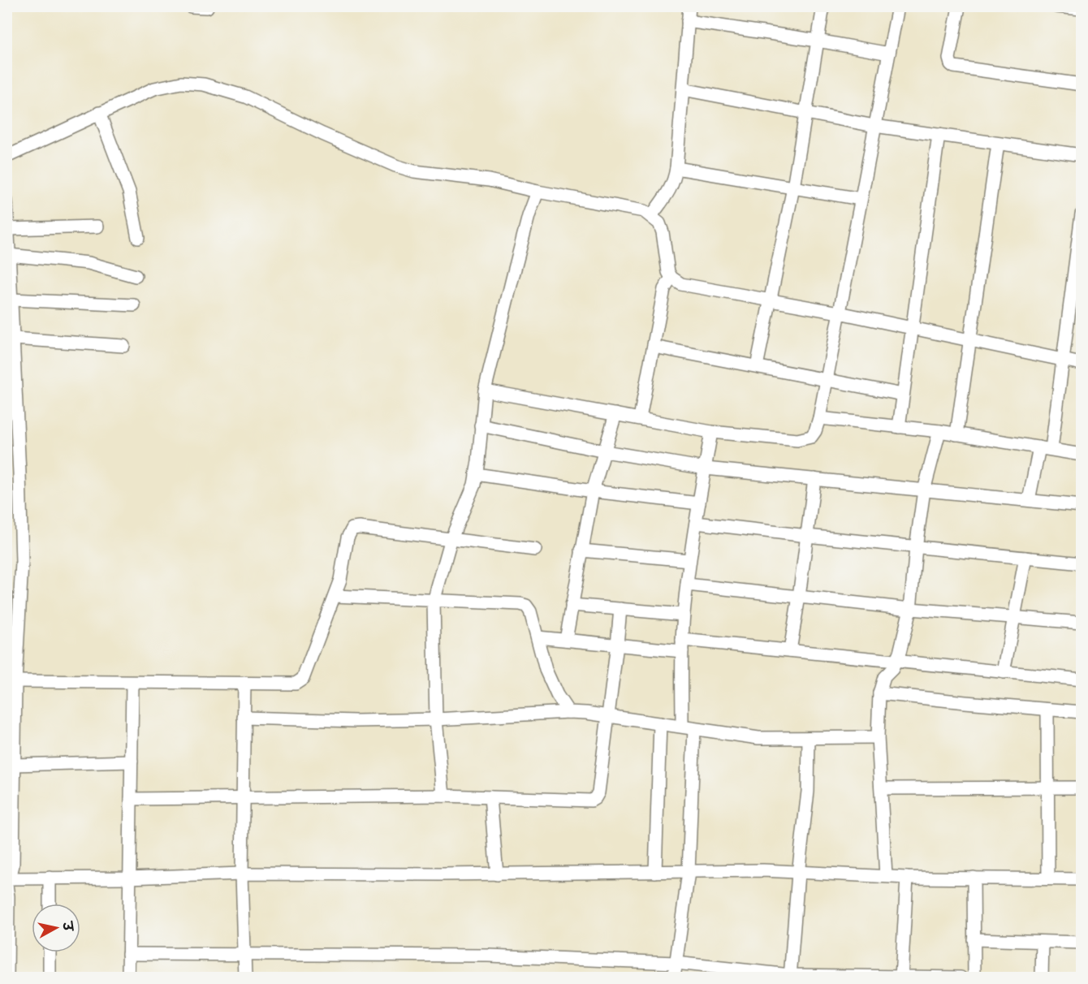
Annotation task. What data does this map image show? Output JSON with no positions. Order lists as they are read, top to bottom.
{
  "north": "right"
}
